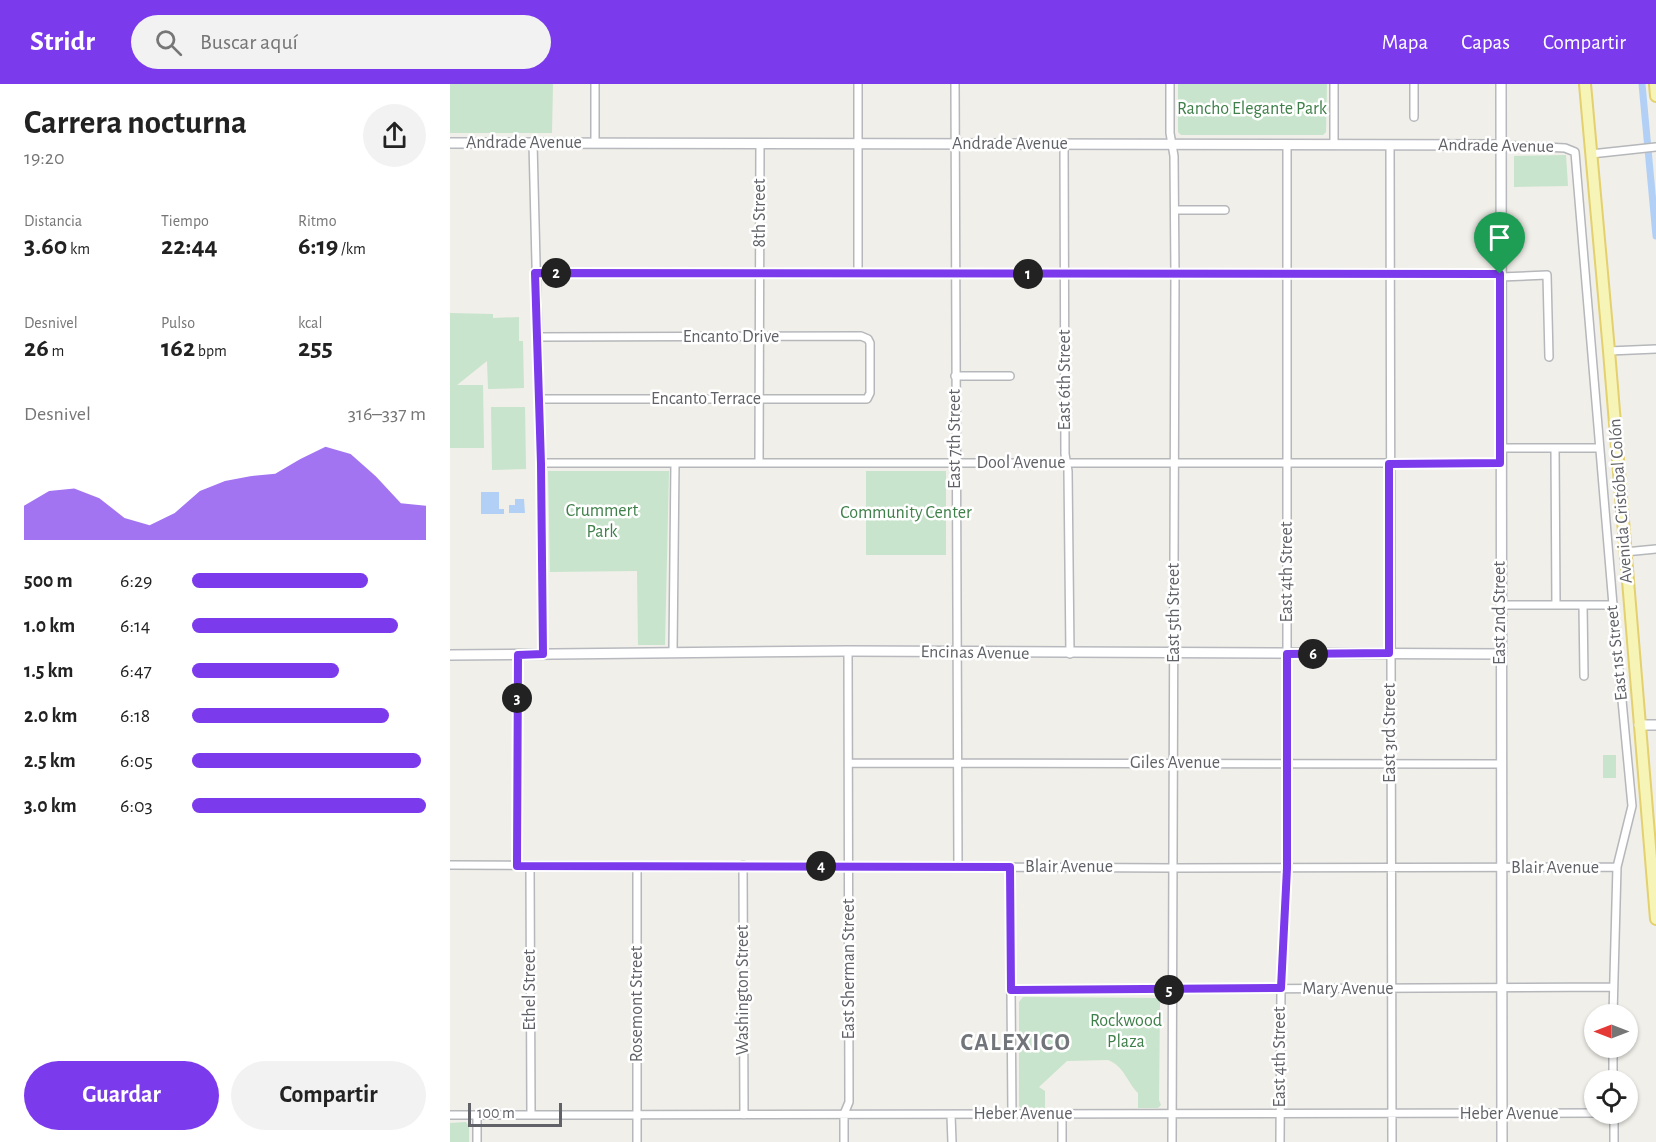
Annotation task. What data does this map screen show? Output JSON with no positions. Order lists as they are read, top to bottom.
{
  "streets": {
    "main road": ["Avenida Cristóbal Colón"],
    "street": [
      "Andrade Avenue",
      "8th Street",
      "Encanto Drive",
      "East 6th Street",
      "Encanto Terrace",
      "East 7th Street",
      "Dool Avenue",
      "East 4th Street",
      "East 5th Street",
      "East 2nd Street",
      "Encinas Avenue",
      "East 1st Street",
      "East 3rd Street",
      "Giles Avenue",
      "Blair Avenue",
      "East Sherman Street",
      "Mary Avenue",
      "Ethel Street",
      "Washington Street",
      "Rosemont Street",
      "Heber Avenue"
    ]
  },
  "crossings": [
    ["Andrade Avenue", "8th Street"],
    ["Andrade Avenue", "East 6th Street"],
    ["Andrade Avenue", "East 7th Street"],
    ["Andrade Avenue", "East 4th Street"],
    ["Andrade Avenue", "East 5th Street"],
    ["Andrade Avenue", "East 2nd Street"],
    ["Andrade Avenue", "East 1st Street"],
    ["Andrade Avenue", "East 3rd Street"],
    ["8th Street", "Encanto Drive"],
    ["8th Street", "Encanto Terrace"],
    ["8th Street", "Dool Avenue"],
    ["Encanto Drive", "Encanto Terrace"],
    ["East 6th Street", "Dool Avenue"],
    ["East 6th Street", "Encinas Avenue"],
    ["East 7th Street", "Dool Avenue"],
    ["East 7th Street", "Encinas Avenue"],
    ["East 7th Street", "Giles Avenue"],
    ["East 7th Street", "Blair Avenue"],
    ["Dool Avenue", "East 4th Street"],
    ["Dool Avenue", "East 5th Street"],
    ["Dool Avenue", "East 2nd Street"],
    ["Dool Avenue", "East 3rd Street"],
    ["East 4th Street", "Encinas Avenue"],
    ["East 4th Street", "Giles Avenue"],
    ["East 4th Street", "Blair Avenue"],
    ["East 4th Street", "Mary Avenue"],
    ["East 4th Street", "Heber Avenue"],
    ["East 5th Street", "Encinas Avenue"],
    ["East 5th Street", "Giles Avenue"],
    ["East 5th Street", "Blair Avenue"],
    ["East 5th Street", "Mary Avenue"],
    ["East 5th Street", "Heber Avenue"],
    ["East 2nd Street", "Encinas Avenue"],
    ["East 2nd Street", "Giles Avenue"],
    ["East 2nd Street", "Blair Avenue"],
    ["East 2nd Street", "Mary Avenue"],
    ["East 2nd Street", "Heber Avenue"],
    ["Encinas Avenue", "East 3rd Street"],
    ["Encinas Avenue", "East Sherman Street"],
    ["East 1st Street", "Blair Avenue"],
    ["East 1st Street", "Mary Avenue"],
    ["East 3rd Street", "Giles Avenue"],
    ["East 3rd Street", "Blair Avenue"],
    ["East 3rd Street", "Mary Avenue"],
    ["East 3rd Street", "Heber Avenue"],
    ["Giles Avenue", "East Sherman Street"],
    ["Blair Avenue", "East Sherman Street"],
    ["Blair Avenue", "Ethel Street"],
    ["Blair Avenue", "Washington Street"],
    ["Blair Avenue", "Rosemont Street"],
    ["East Sherman Street", "Heber Avenue"],
    ["Ethel Street", "Heber Avenue"],
    ["Washington Street", "Heber Avenue"],
    ["Rosemont Street", "Heber Avenue"]
  ],
  "districts": ["CALEXICO"],
  "parks": [
    "Rancho Elegante Park",
    "Crummert Park",
    "Community Center",
    "Rockwood Plaza"
  ],
  "scale_bar": "100 m",
  "north": "left",
  "page": {
    "header": "Stridr",
    "search": "Buscar aquí",
    "nav": ["Mapa", "Capas", "Compartir"],
    "heading": ["Carrera nocturna", "19:20"],
    "stats": [
      ["Distancia", "3.60 km"],
      ["Tiempo", "22:44"],
      ["Ritmo", "6:19 /km"],
      ["Desnivel", "26 m"],
      ["Pulso", "162 bpm"],
      ["kcal", "255"]
    ],
    "pins": [
      "2",
      "1",
      "6",
      "3",
      "4",
      "5"
    ],
    "chart": ["Desnivel", "316–337 m"],
    "list": [
      {
        "name": "500 m",
        "note": "6:29"
      },
      {
        "name": "1.0 km",
        "note": "6:14"
      },
      {
        "name": "1.5 km",
        "note": "6:47"
      },
      {
        "name": "2.0 km",
        "note": "6:18"
      },
      {
        "name": "2.5 km",
        "note": "6:05"
      },
      {
        "name": "3.0 km",
        "note": "6:03"
      }
    ],
    "buttons": ["Guardar", "Compartir"],
    "scale": "100 m"
  }
}
